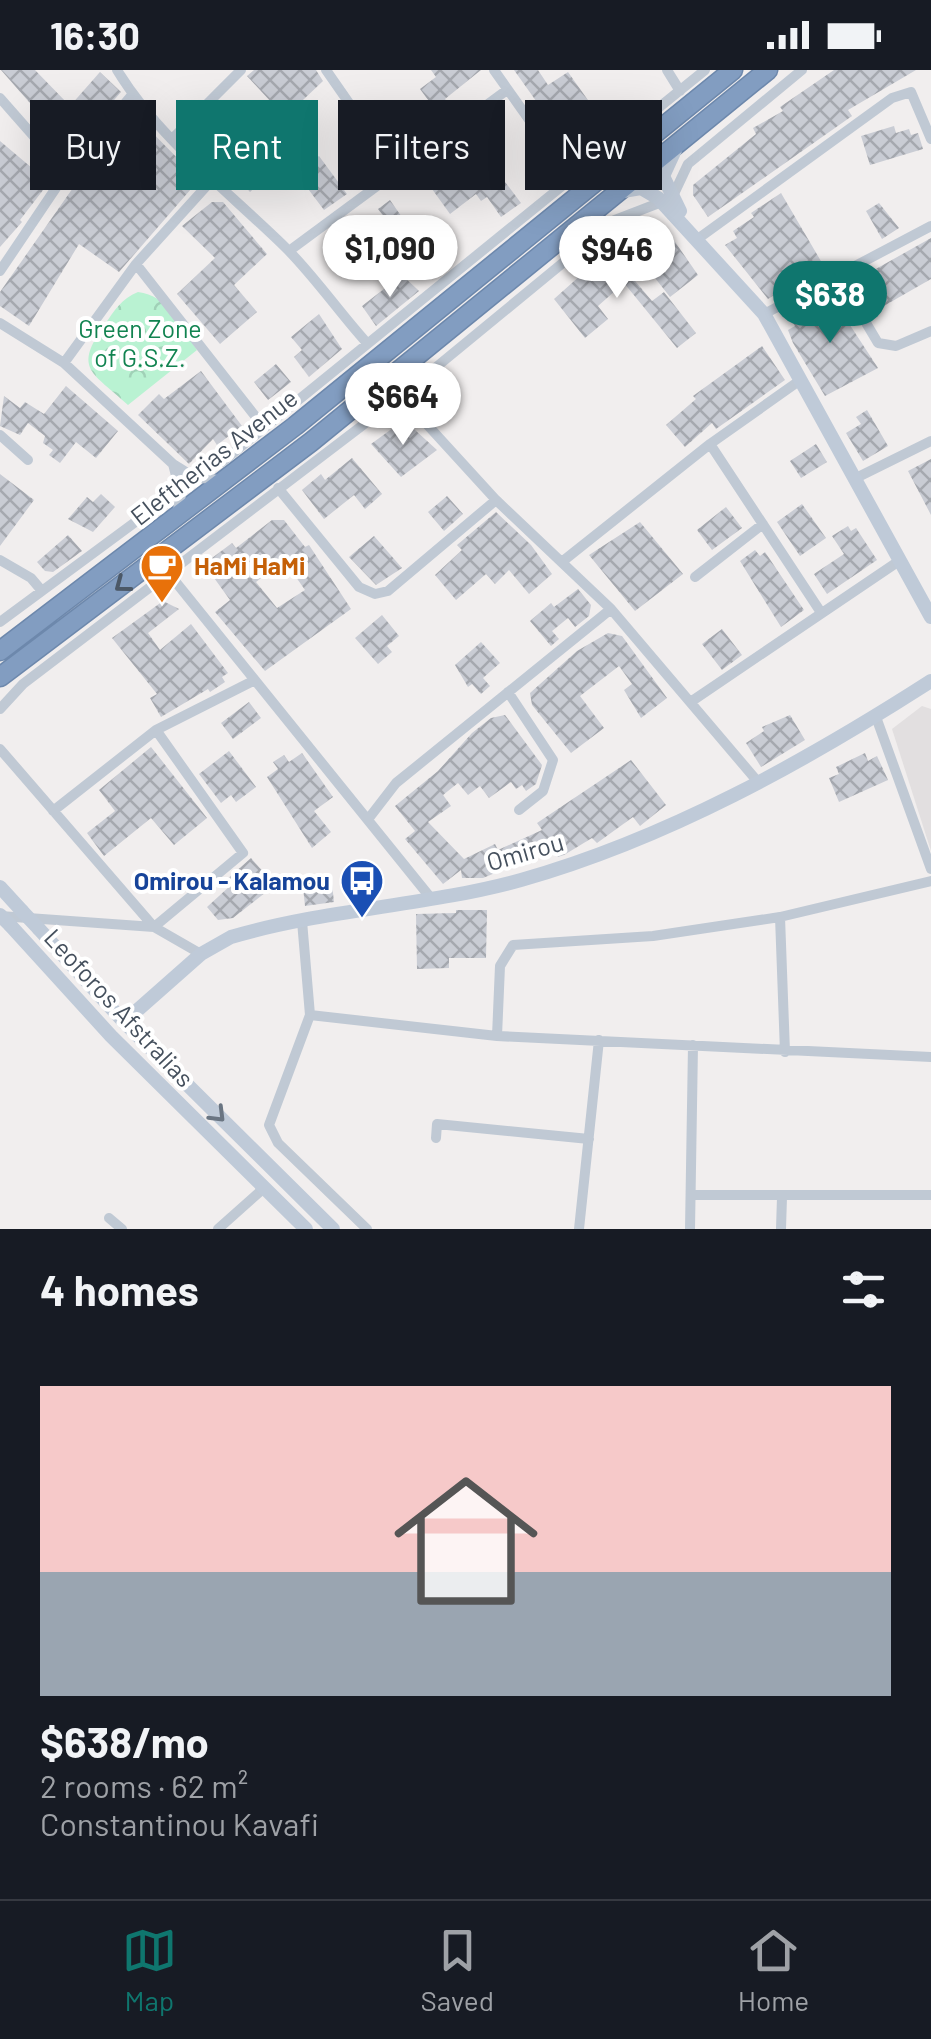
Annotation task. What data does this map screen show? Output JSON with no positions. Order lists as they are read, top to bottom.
{
  "streets": {
    "highway": ["Eleftherias Avenue"],
    "street": ["Omirou", "Leoforos Afstralias"]
  },
  "crossings": [
    ["Omirou", "Leoforos Afstralias"]
  ],
  "parks": ["Green Zone of G.S.Z."],
  "places": {
    "cafe": ["HaMi HaMi"],
    "bus stop": ["Omirou - Kalamou"]
  },
  "page": {
    "status": "16:30",
    "chip": [
      "Buy",
      "Rent",
      "Filters",
      "New"
    ],
    "price": [
      "$1,090",
      "$946",
      "$638",
      "$664"
    ],
    "heading": "4 homes",
    "list": [
      {
        "name": "$638/mo",
        "note": "2 rooms · 62 m² · Constantinou Kavafi"
      }
    ],
    "tabs": ["Map", "Saved", "Home"]
  }
}
